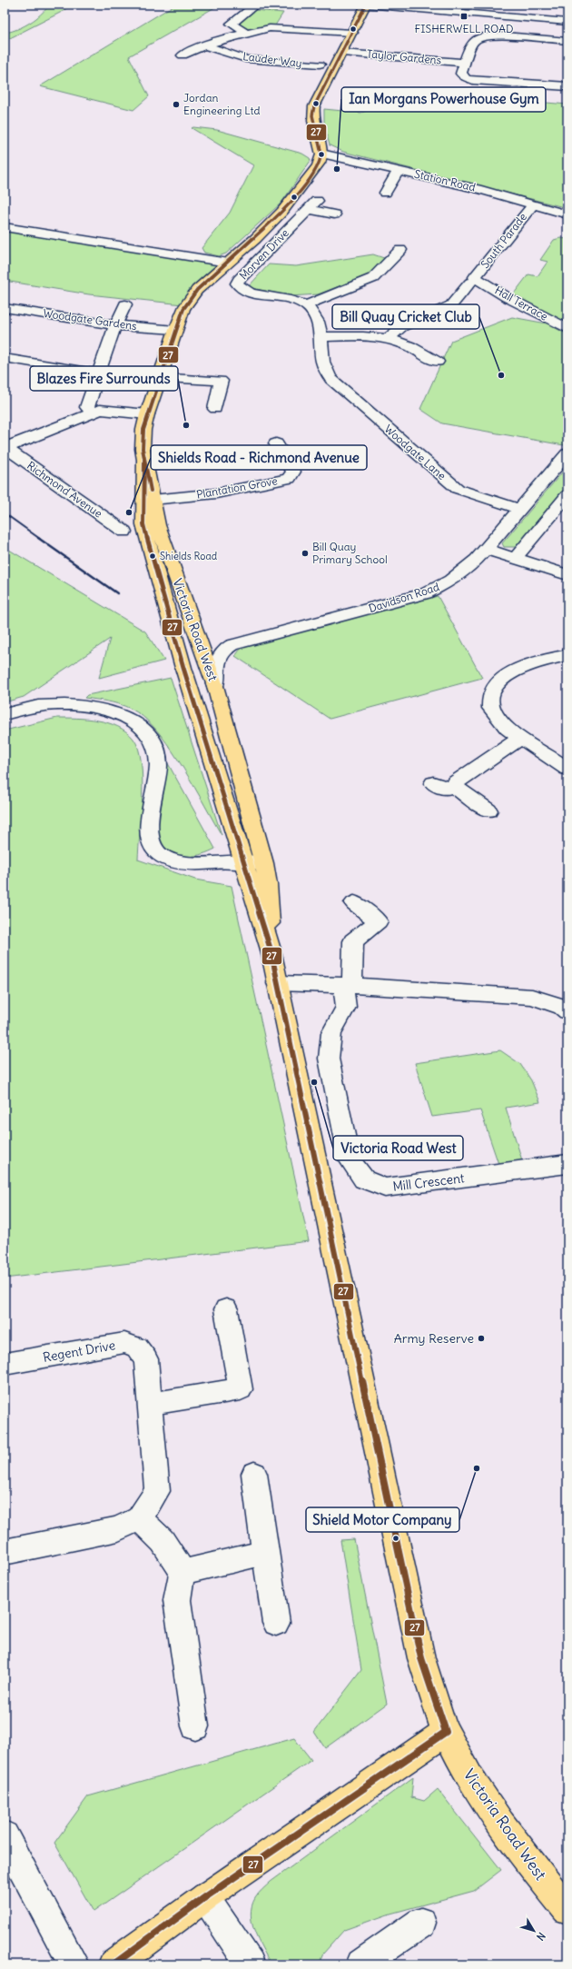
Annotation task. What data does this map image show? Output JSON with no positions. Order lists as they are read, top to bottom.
{
  "streets": {
    "main road": ["Victoria Road West"],
    "street": [
      "Taylor Gardens",
      "Lauder Way",
      "Station Road",
      "South Parade",
      "Morven Drive",
      "Hall Terrace",
      "Woodgate Gardens",
      "Woodgate Lane",
      "Plantation Grove",
      "Richmond Avenue",
      "Davidson Road",
      "Mill Crescent",
      "Regent Drive"
    ]
  },
  "crossings": [
    ["Station Road", "South Parade"],
    ["South Parade", "Hall Terrace"],
    ["Woodgate Lane", "Davidson Road"],
    ["Davidson Road", "Victoria Road West"]
  ],
  "places": {
    "transit": ["FISHERWELL ROAD"],
    "other": [
      "Jordan Engineering Ltd",
      "Ian Morgans Powerhouse Gym",
      "Bill Quay Cricket Club",
      "Blazes Fire Surrounds",
      "Shields Road - Richmond Avenue",
      "Bill Quay Primary School",
      "Shields Road",
      "Victoria Road West",
      "Army Reserve",
      "Shield Motor Company"
    ]
  },
  "lines": ["transit line 27"],
  "north": "bottom right"
}
